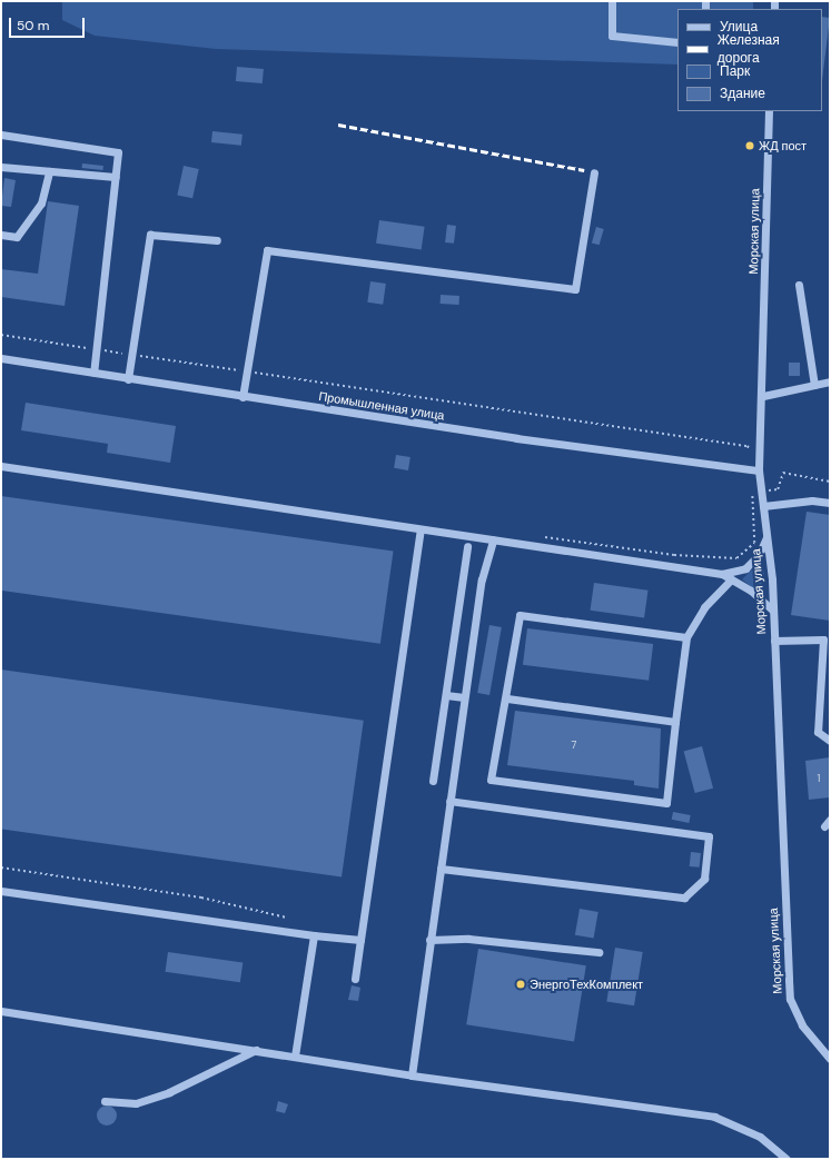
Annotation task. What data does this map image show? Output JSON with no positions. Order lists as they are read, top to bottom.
{
  "streets": {
    "street": ["Морская улица", "Промышленная улица"]
  },
  "crossings": [
    ["Морская улица", "Промышленная улица"]
  ],
  "places": ["ЖД пост", "ЭнергоТехКомплект"],
  "house_numbers": ["7", "1"],
  "legend": [
    "Улица",
    "Железная дорога",
    "Парк",
    "Здание"
  ],
  "scale_bar": "50 m"
}
